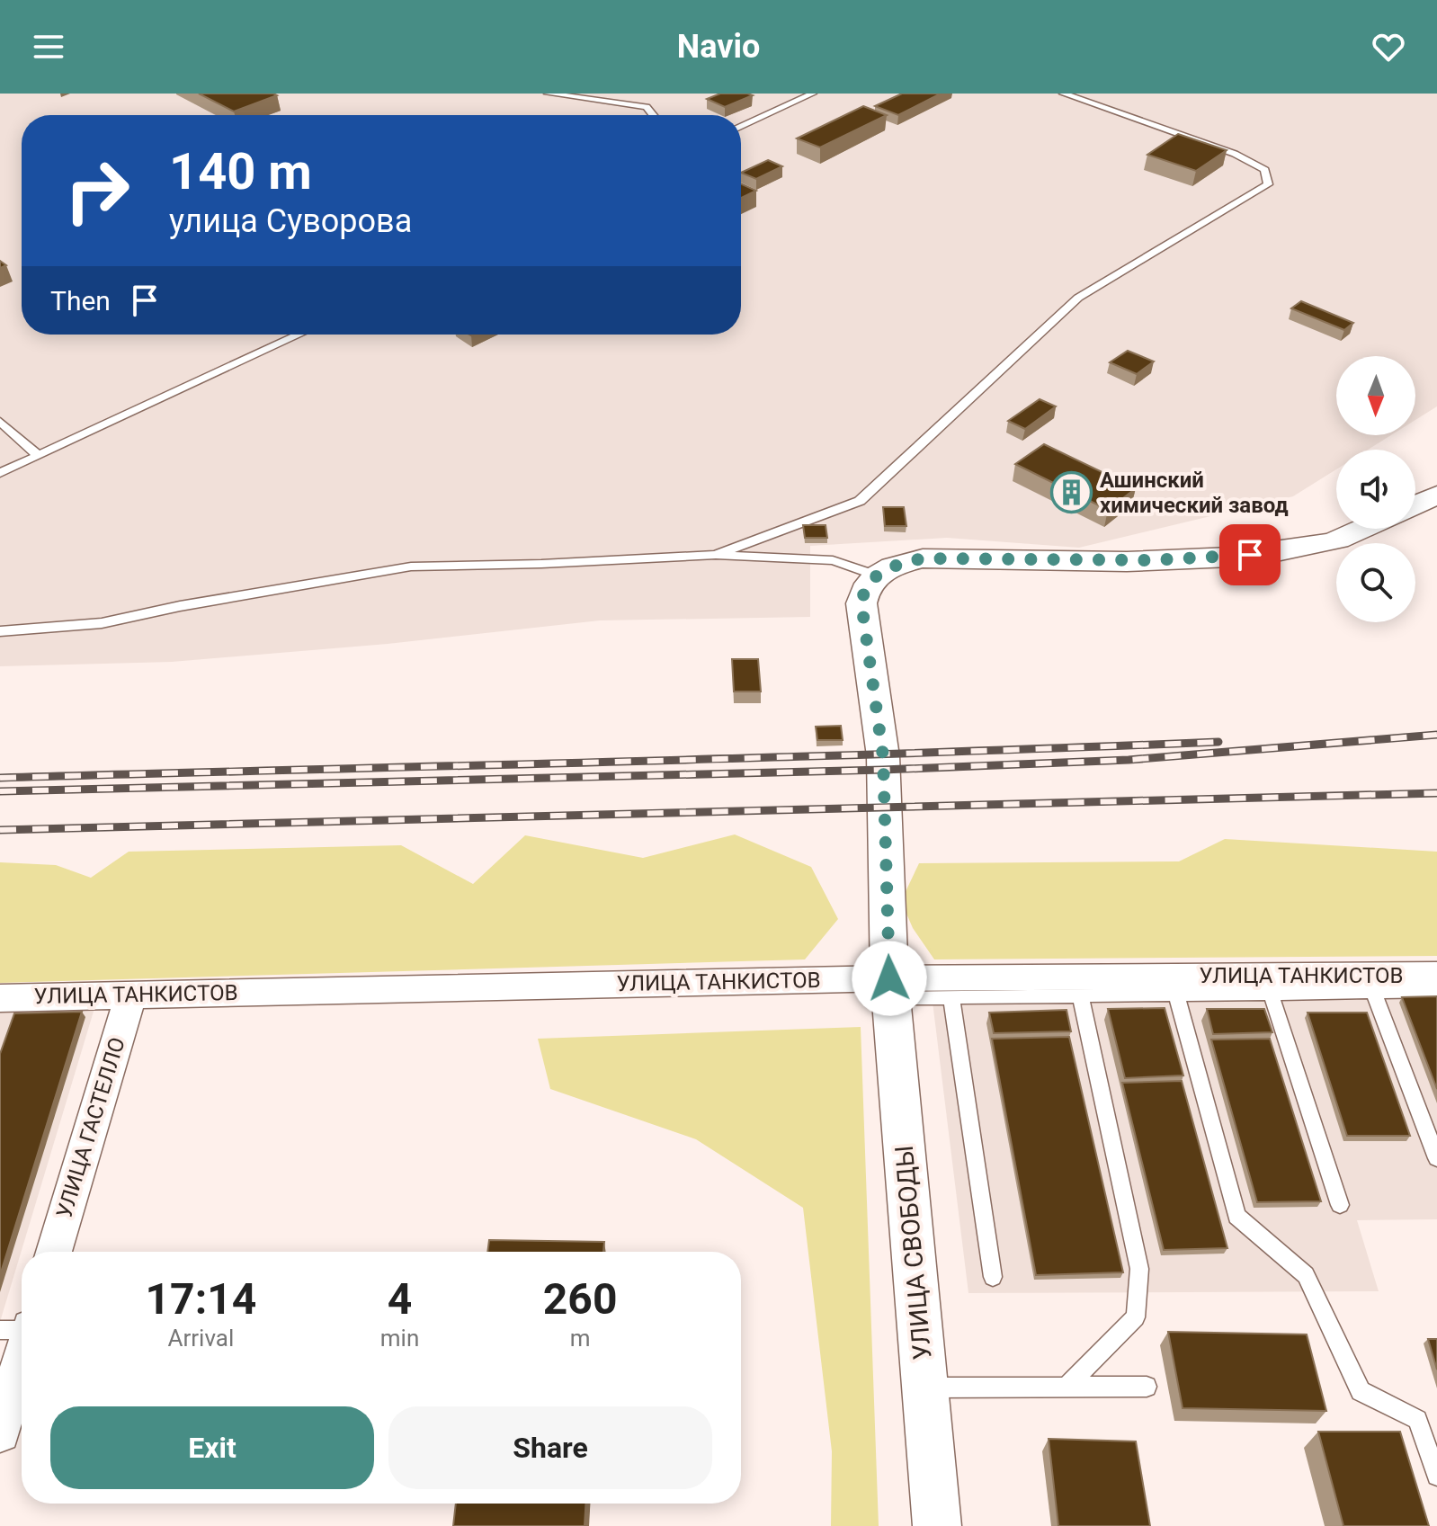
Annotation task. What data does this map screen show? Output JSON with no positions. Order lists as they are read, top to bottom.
{
  "streets": {
    "street": ["УЛИЦА ТАНКИСТОВ", "УЛИЦА ГАСТЕЛЛО", "УЛИЦА СВОБОДЫ"]
  },
  "crossings": [
    ["УЛИЦА ТАНКИСТОВ", "УЛИЦА ГАСТЕЛЛО"],
    ["УЛИЦА ТАНКИСТОВ", "УЛИЦА СВОБОДЫ"]
  ],
  "places": {
    "building": ["Ашинский химический завод"]
  },
  "north": "bottom",
  "page": {
    "header": "Navio",
    "turn": ["140 m", "улица Суворова"],
    "then": "Then",
    "eta": [
      "17:14",
      "Arrival",
      "4",
      "min",
      "260",
      "m"
    ],
    "buttons": ["Exit", "Share"]
  }
}
